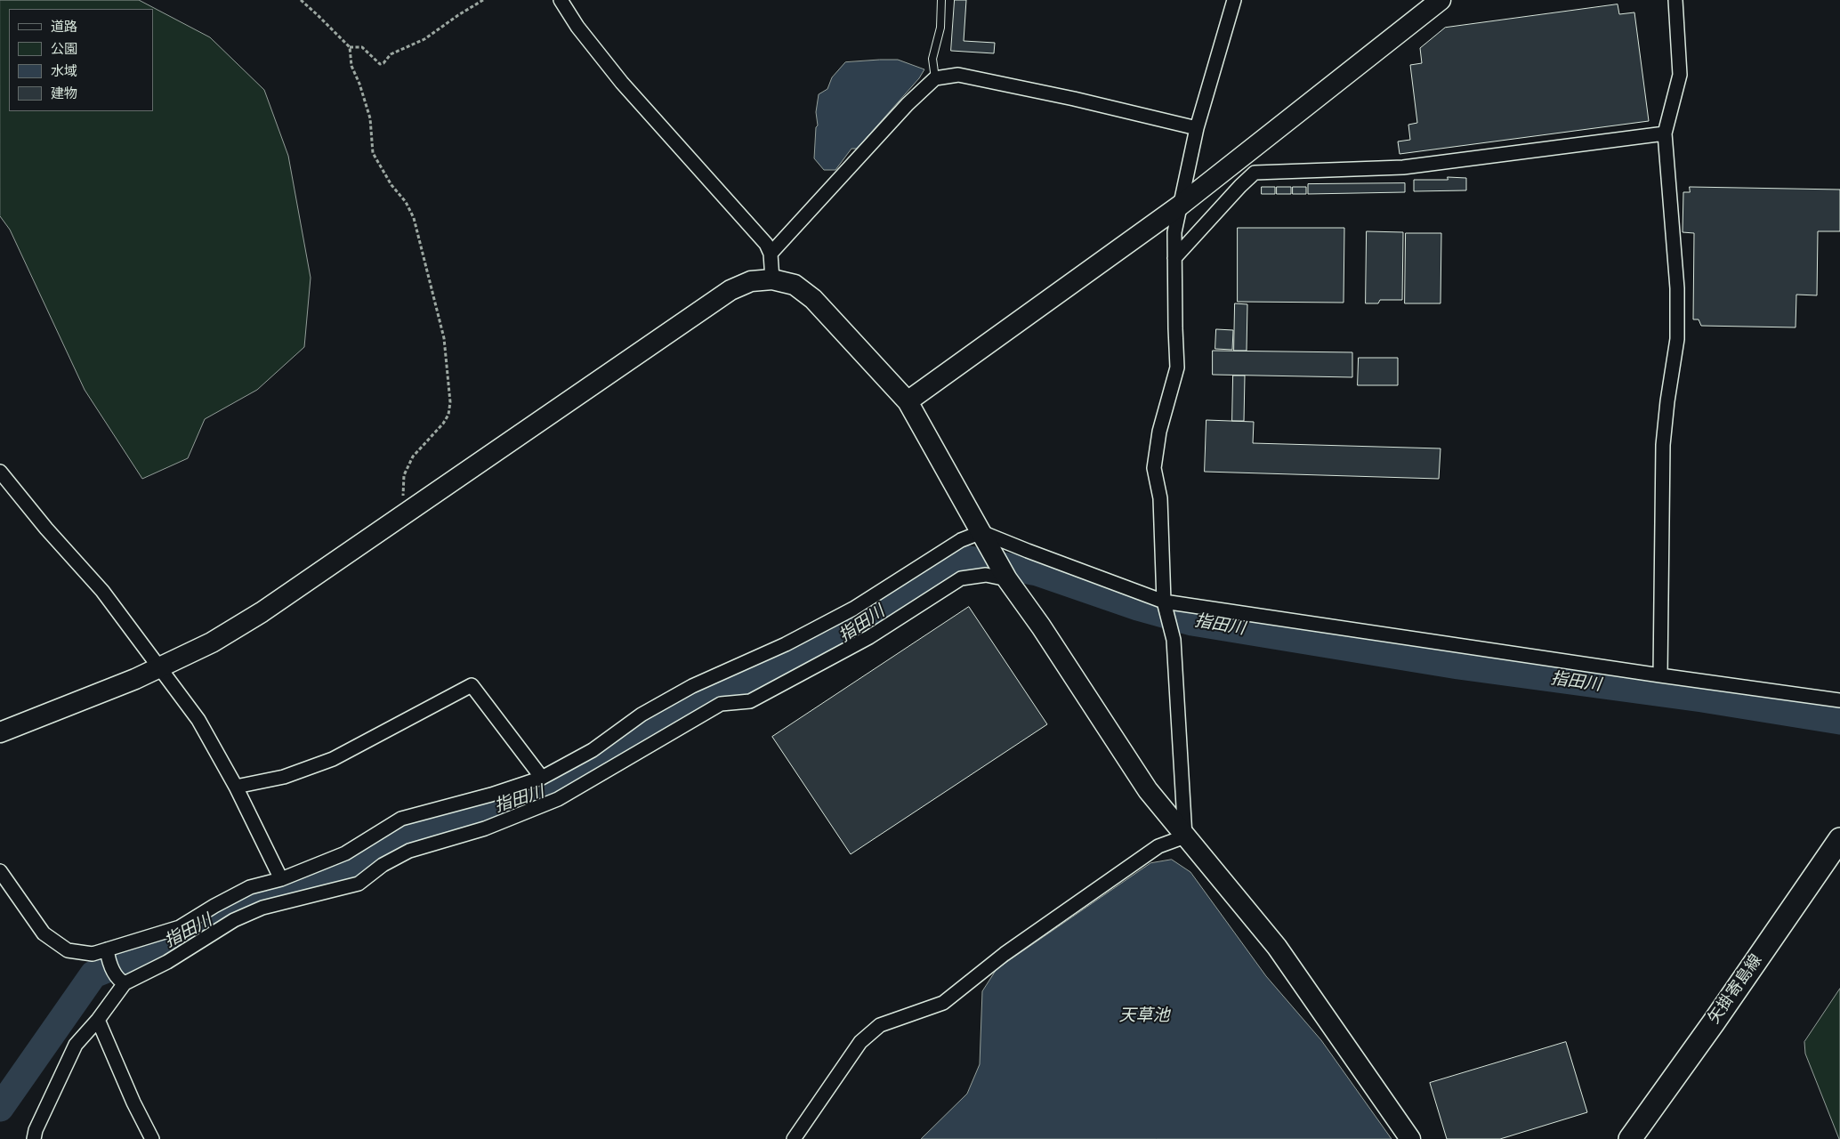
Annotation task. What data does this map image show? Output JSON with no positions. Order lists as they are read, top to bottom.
{
  "streets": {
    "main road": ["矢掛寄島線"]
  },
  "water": ["指田川", "天草池"],
  "legend": [
    "道路",
    "公園",
    "水域",
    "建物"
  ]
}
